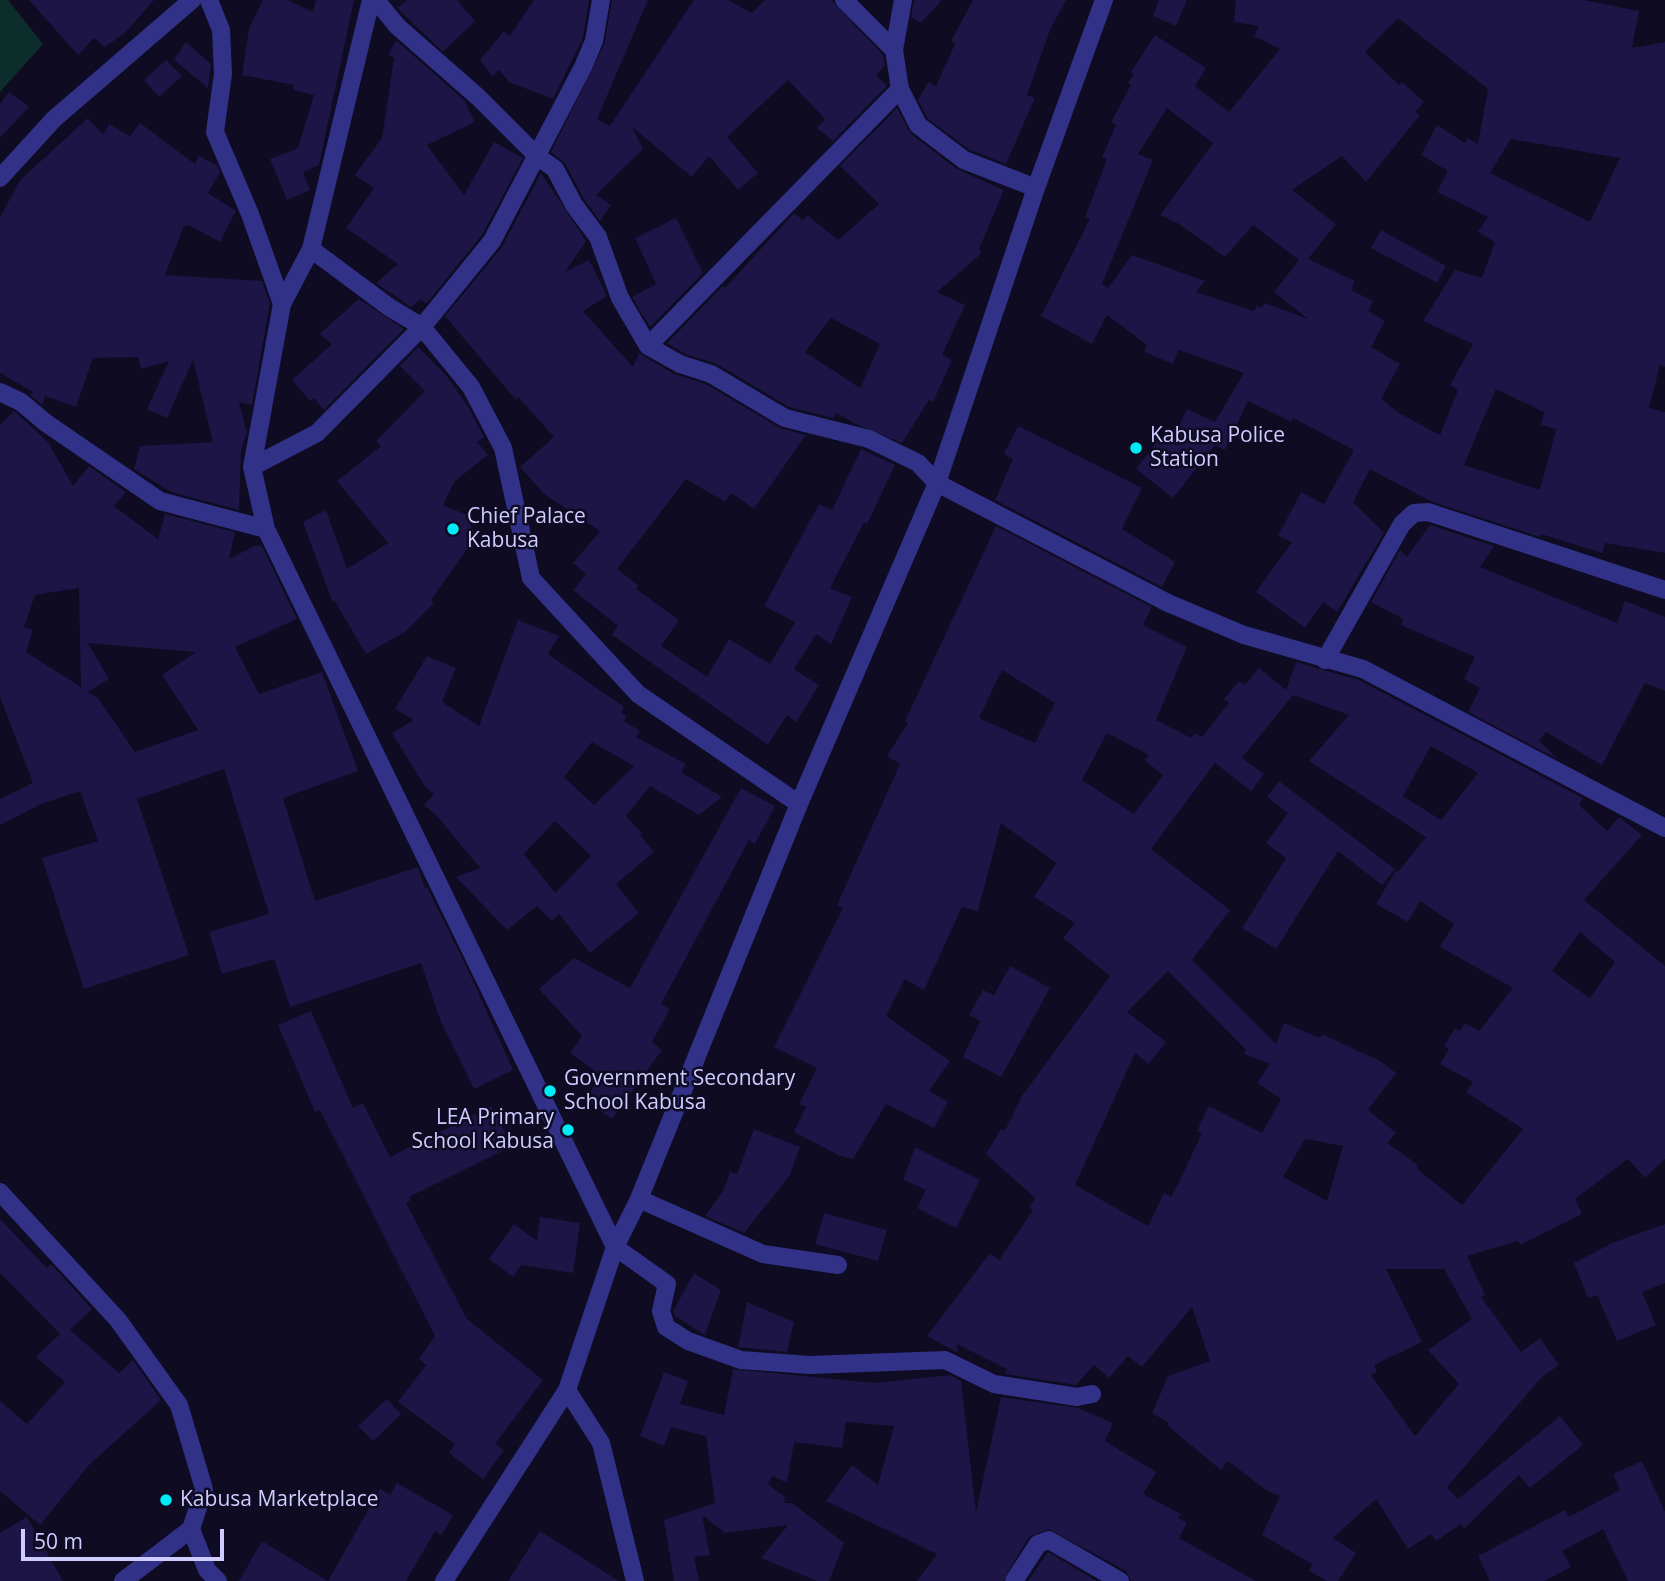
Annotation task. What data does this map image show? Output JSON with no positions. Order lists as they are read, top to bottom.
{
  "places": [
    "Kabusa Police Station",
    "Chief Palace Kabusa",
    "Government Secondary School Kabusa",
    "LEA Primary School Kabusa",
    "Kabusa Marketplace"
  ],
  "scale_bar": "50 m"
}
